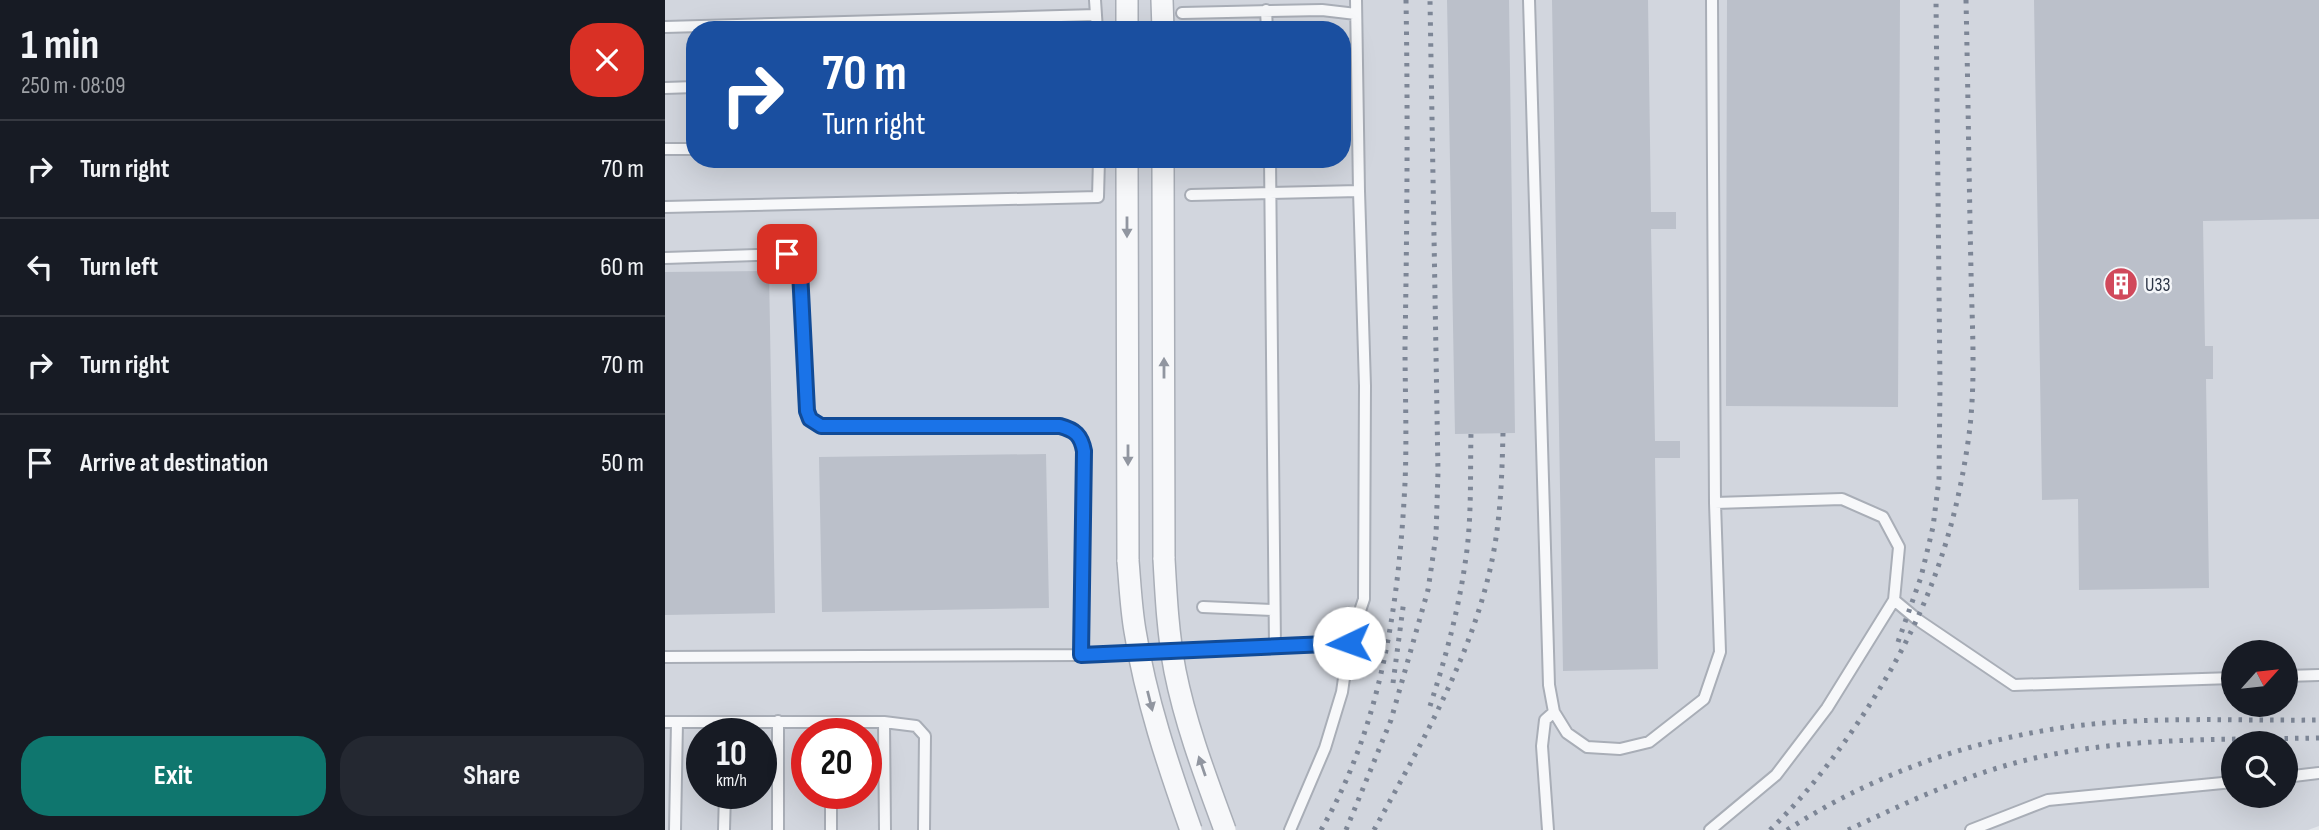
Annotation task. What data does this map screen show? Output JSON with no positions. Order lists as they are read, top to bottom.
{
  "places": {
    "building": ["U33"]
  },
  "north": "top right",
  "page": {
    "heading": ["1 min", "250 m · 08:09"],
    "turn": ["70 m", "Turn right"],
    "list": [
      {
        "name": "Turn right",
        "value": "70 m"
      },
      {
        "name": "Turn left",
        "value": "60 m"
      },
      {
        "name": "Turn right",
        "value": "70 m"
      },
      {
        "name": "Arrive at destination",
        "value": "50 m"
      }
    ],
    "speed": "10 km/h",
    "limit": "20",
    "buttons": ["Exit", "Share"]
  }
}
